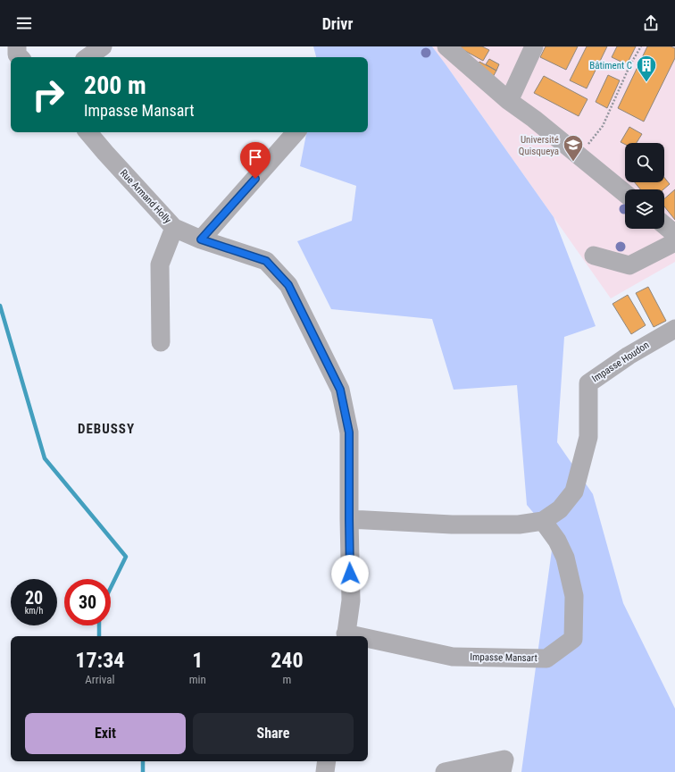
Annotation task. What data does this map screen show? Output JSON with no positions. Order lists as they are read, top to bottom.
{
  "streets": {
    "street": ["Rue Armand Holly", "Impasse Houdon", "Impasse Mansart"]
  },
  "crossings": [
    ["Impasse Houdon", "Impasse Mansart"]
  ],
  "districts": ["DEBUSSY"],
  "places": {
    "building": ["Bâtiment C"],
    "school or university": ["Université Quisqueya"]
  },
  "page": {
    "header": "Drivr",
    "turn": ["200 m", "Impasse Mansart"],
    "speed": "20 km/h",
    "limit": "30",
    "eta": [
      "17:34",
      "Arrival",
      "1",
      "min",
      "240",
      "m"
    ],
    "buttons": ["Exit", "Share"]
  }
}
